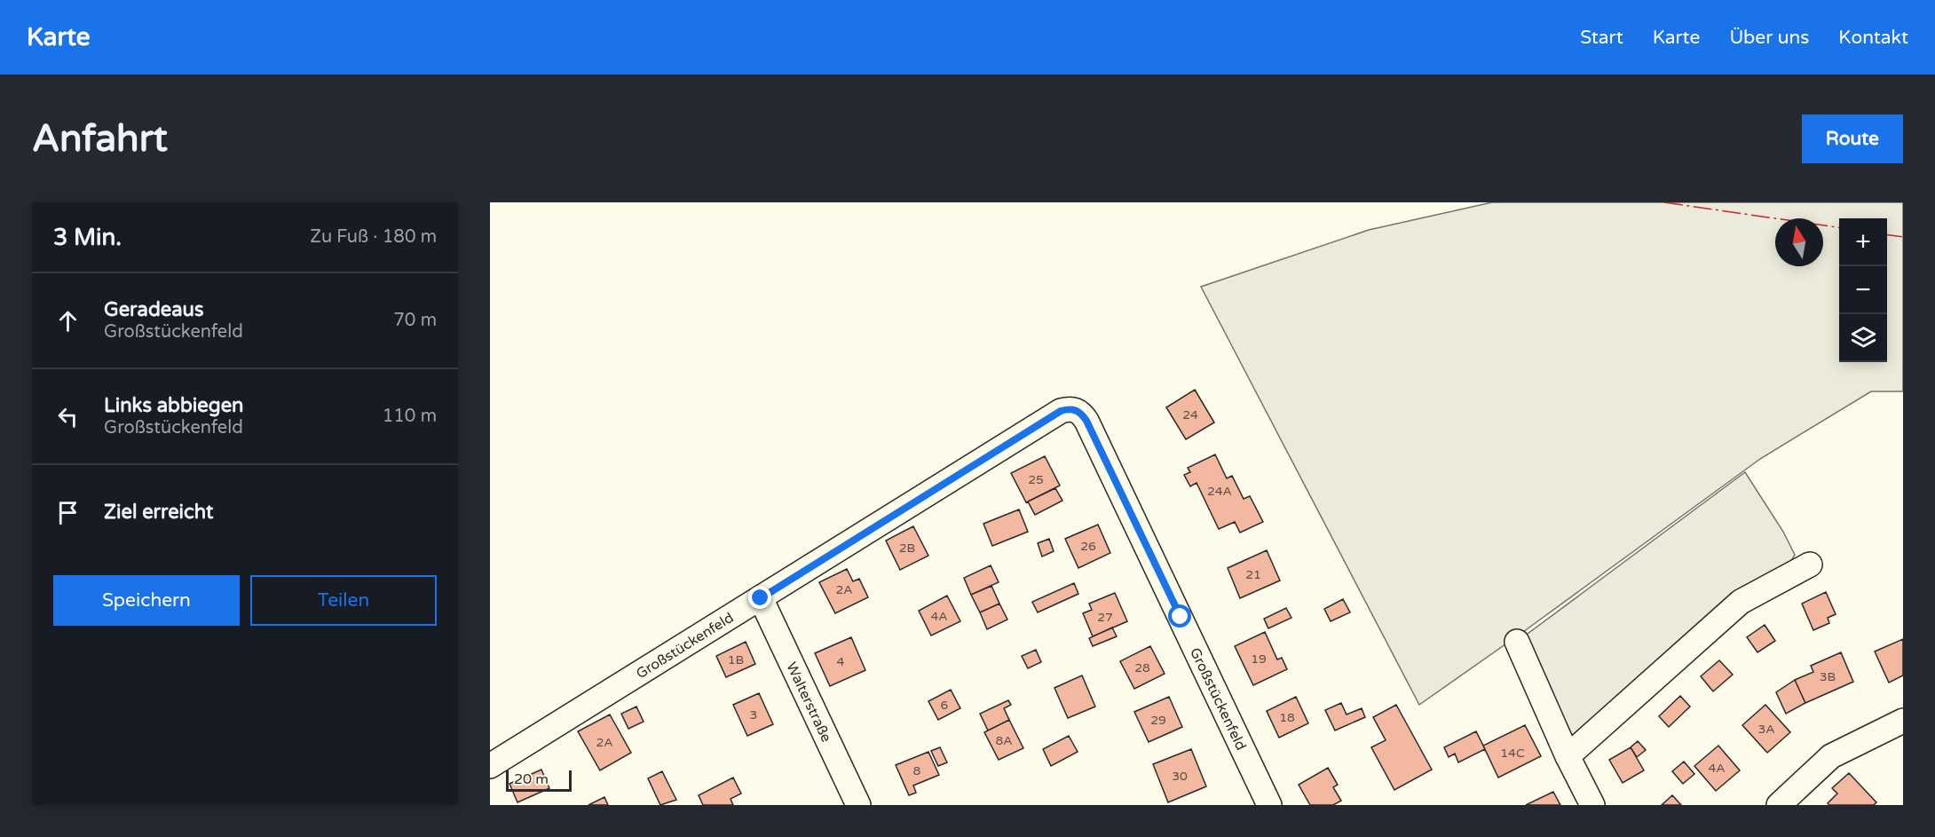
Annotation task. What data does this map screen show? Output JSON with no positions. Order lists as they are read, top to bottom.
{
  "streets": {
    "street": ["Großstückenfeld", "Walterstraße"]
  },
  "crossings": [
    ["Großstückenfeld", "Walterstraße"]
  ],
  "house_numbers": [
    "24",
    "25",
    "24A",
    "26",
    "2B",
    "21",
    "2A",
    "4A",
    "27",
    "19",
    "1B",
    "4",
    "28",
    "3B",
    "6",
    "3",
    "18",
    "29",
    "3A",
    "8A",
    "2A",
    "14C",
    "4A",
    "8",
    "30"
  ],
  "scale_bar": "20 m",
  "north": "top",
  "page": {
    "header": "Karte",
    "nav": [
      "Start",
      "Karte",
      "Über uns",
      "Kontakt"
    ],
    "buttons": [
      "Route",
      ["Speichern", "Teilen"]
    ],
    "title": "Anfahrt",
    "heading": ["3 Min.", "Zu Fuß · 180 m"],
    "map_buttons": ["+", "−"],
    "list": [
      ["Geradeaus", "Großstückenfeld", "70 m"],
      ["Links abbiegen", "Großstückenfeld", "110 m"],
      "Ziel erreicht"
    ],
    "scale": "20 m"
  }
}
